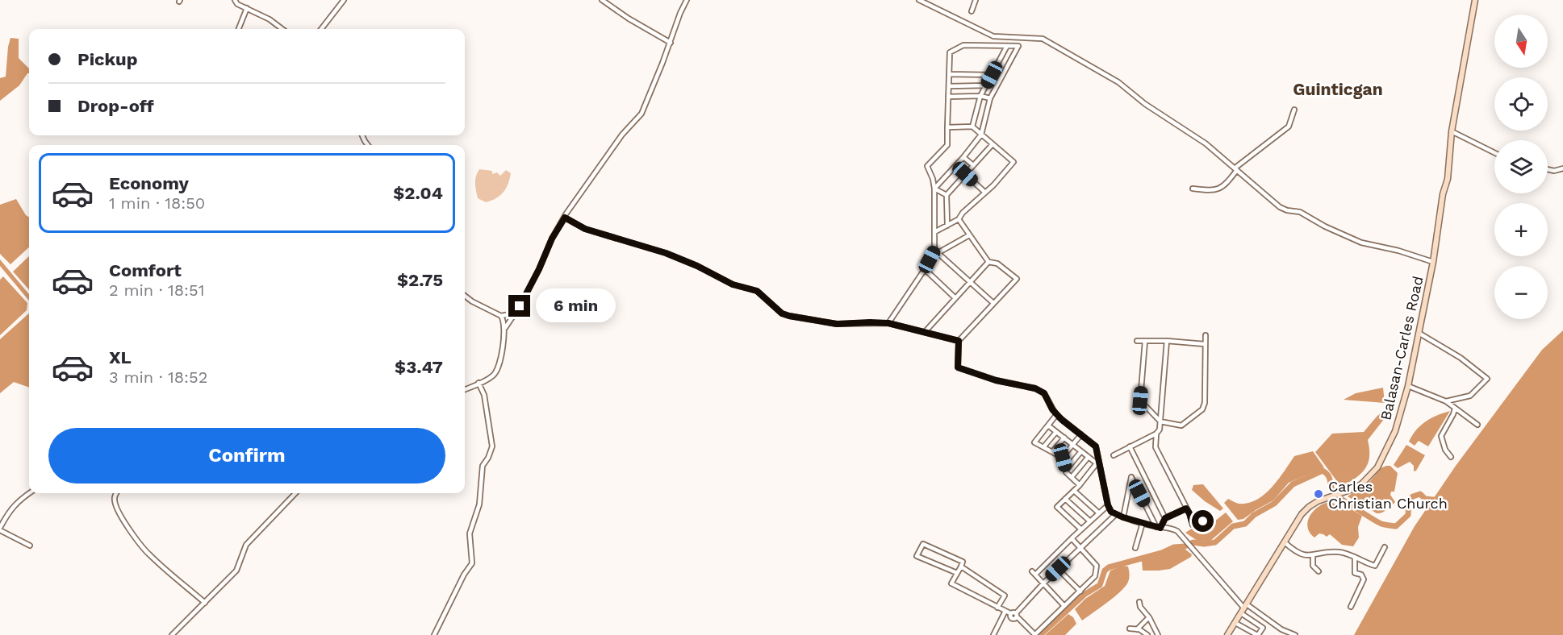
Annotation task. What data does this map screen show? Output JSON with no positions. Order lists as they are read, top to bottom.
{
  "streets": {
    "main road": ["Balasan-Carles Road"]
  },
  "districts": ["Guinticgan"],
  "places": ["Carles Christian Church"],
  "north": "bottom",
  "page": {
    "map_buttons": ["+", "−"],
    "banner": ["Pickup", "Drop-off"],
    "list": [
      {
        "name": "Economy",
        "note": "1 min · 18:50",
        "value": "$2.04"
      },
      {
        "name": "Comfort",
        "note": "2 min · 18:51",
        "value": "$2.75"
      },
      {
        "name": "XL",
        "note": "3 min · 18:52",
        "value": "$3.47"
      }
    ],
    "bubble": "6 min",
    "buttons": "Confirm"
  }
}
